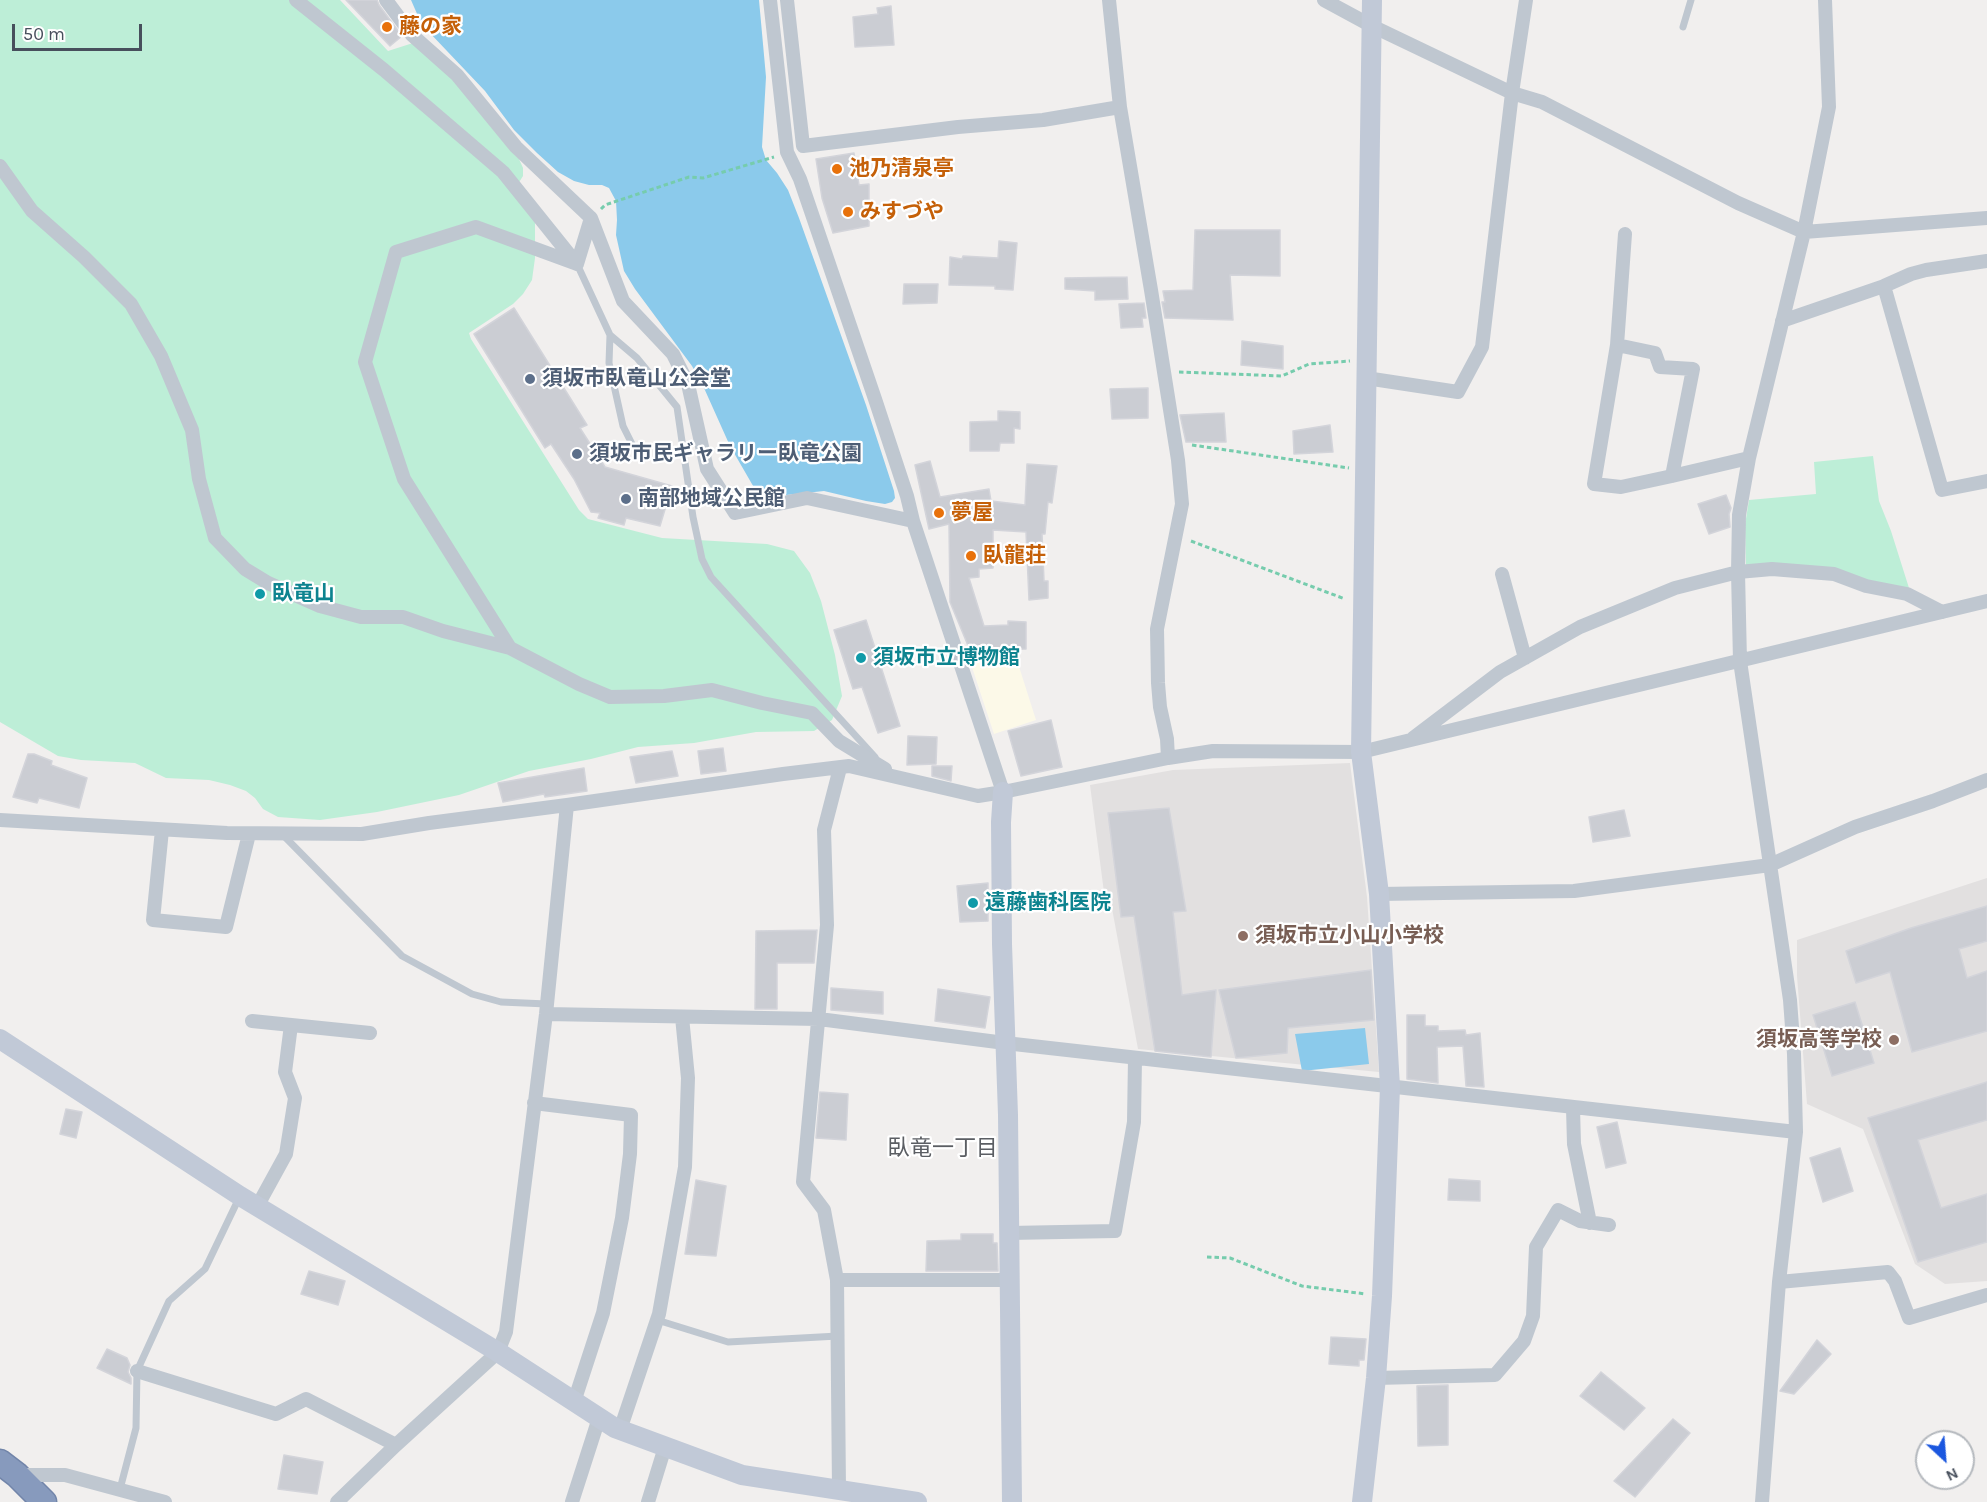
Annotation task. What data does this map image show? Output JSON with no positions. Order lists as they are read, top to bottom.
{
  "districts": ["臥竜一丁目"],
  "places": [
    "藤の家",
    "池乃清泉亭",
    "みすづや",
    "須坂市臥竜山公会堂",
    "須坂市民ギャラリー臥竜公園",
    "南部地域公民館",
    "夢屋",
    "臥龍荘",
    "臥竜山",
    "須坂市立博物館",
    "遠藤歯科医院",
    "須坂市立小山小学校",
    "須坂高等学校"
  ],
  "scale_bar": "50 m",
  "north": "bottom right"
}
